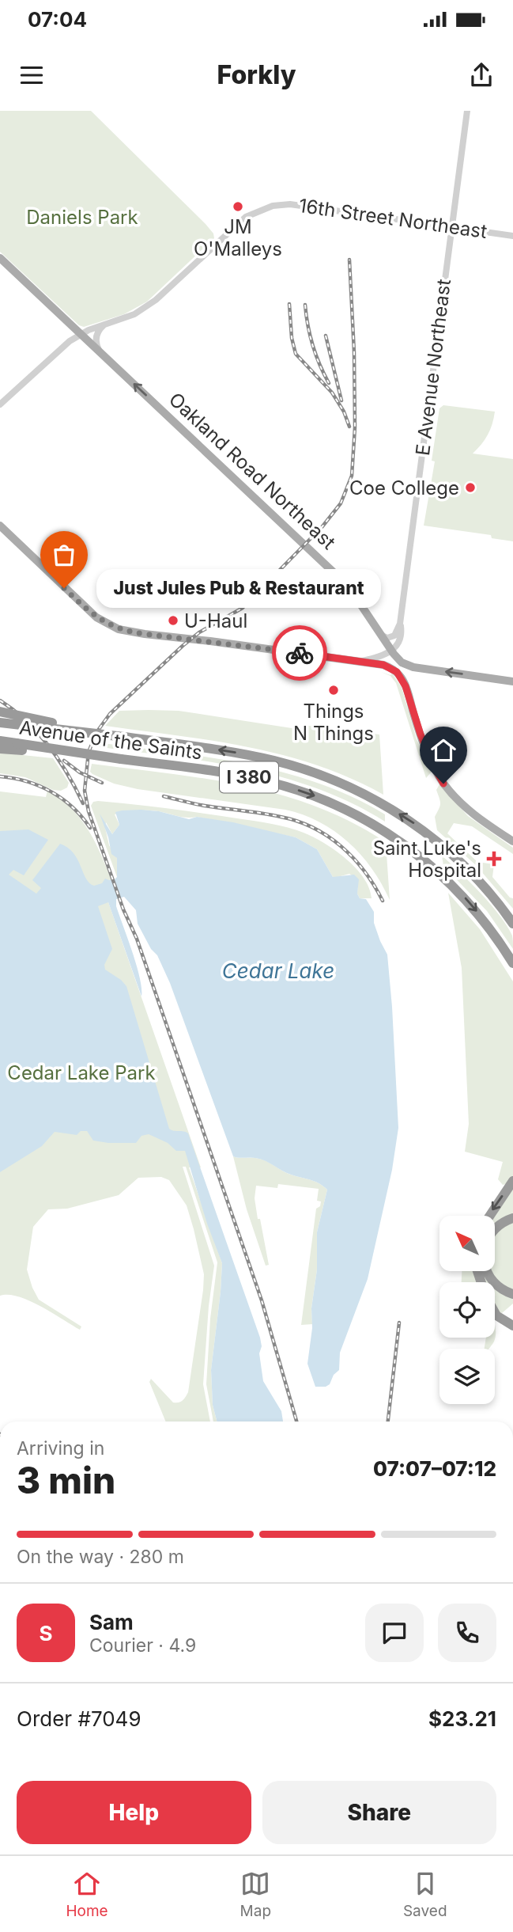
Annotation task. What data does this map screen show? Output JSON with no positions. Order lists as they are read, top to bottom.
{
  "streets": {
    "highway": ["Avenue of the Saints", "I 380"],
    "main road": ["Oakland Road Northeast"],
    "street": ["16th Street Northeast", "E Avenue Northeast"]
  },
  "crossings": [
    ["16th Street Northeast", "E Avenue Northeast"],
    ["E Avenue Northeast", "Oakland Road Northeast"]
  ],
  "one_way": ["Oakland Road Northeast"],
  "water": ["Cedar Lake"],
  "parks": ["Daniels Park", "Cedar Lake Park"],
  "places": {
    "other": [
      "JM O'Malleys",
      "Coe College",
      "Just Jules Pub & Restaurant",
      "U-Haul",
      "Things N Things"
    ],
    "health": ["Saint Luke's Hospital"]
  },
  "north": "top left",
  "page": {
    "status": "07:04",
    "header": "Forkly",
    "bubble": "Just Jules Pub & Restaurant",
    "heading": ["3 min", "Arriving in", "07:07–07:12"],
    "panel": [
      "Sam",
      "Courier · 4.9",
      "Order #7049",
      "$23.21"
    ],
    "bar": "On the way · 280 m",
    "round": "S",
    "buttons": ["Help", "Share"],
    "tabs": ["Home", "Map", "Saved"]
  }
}
